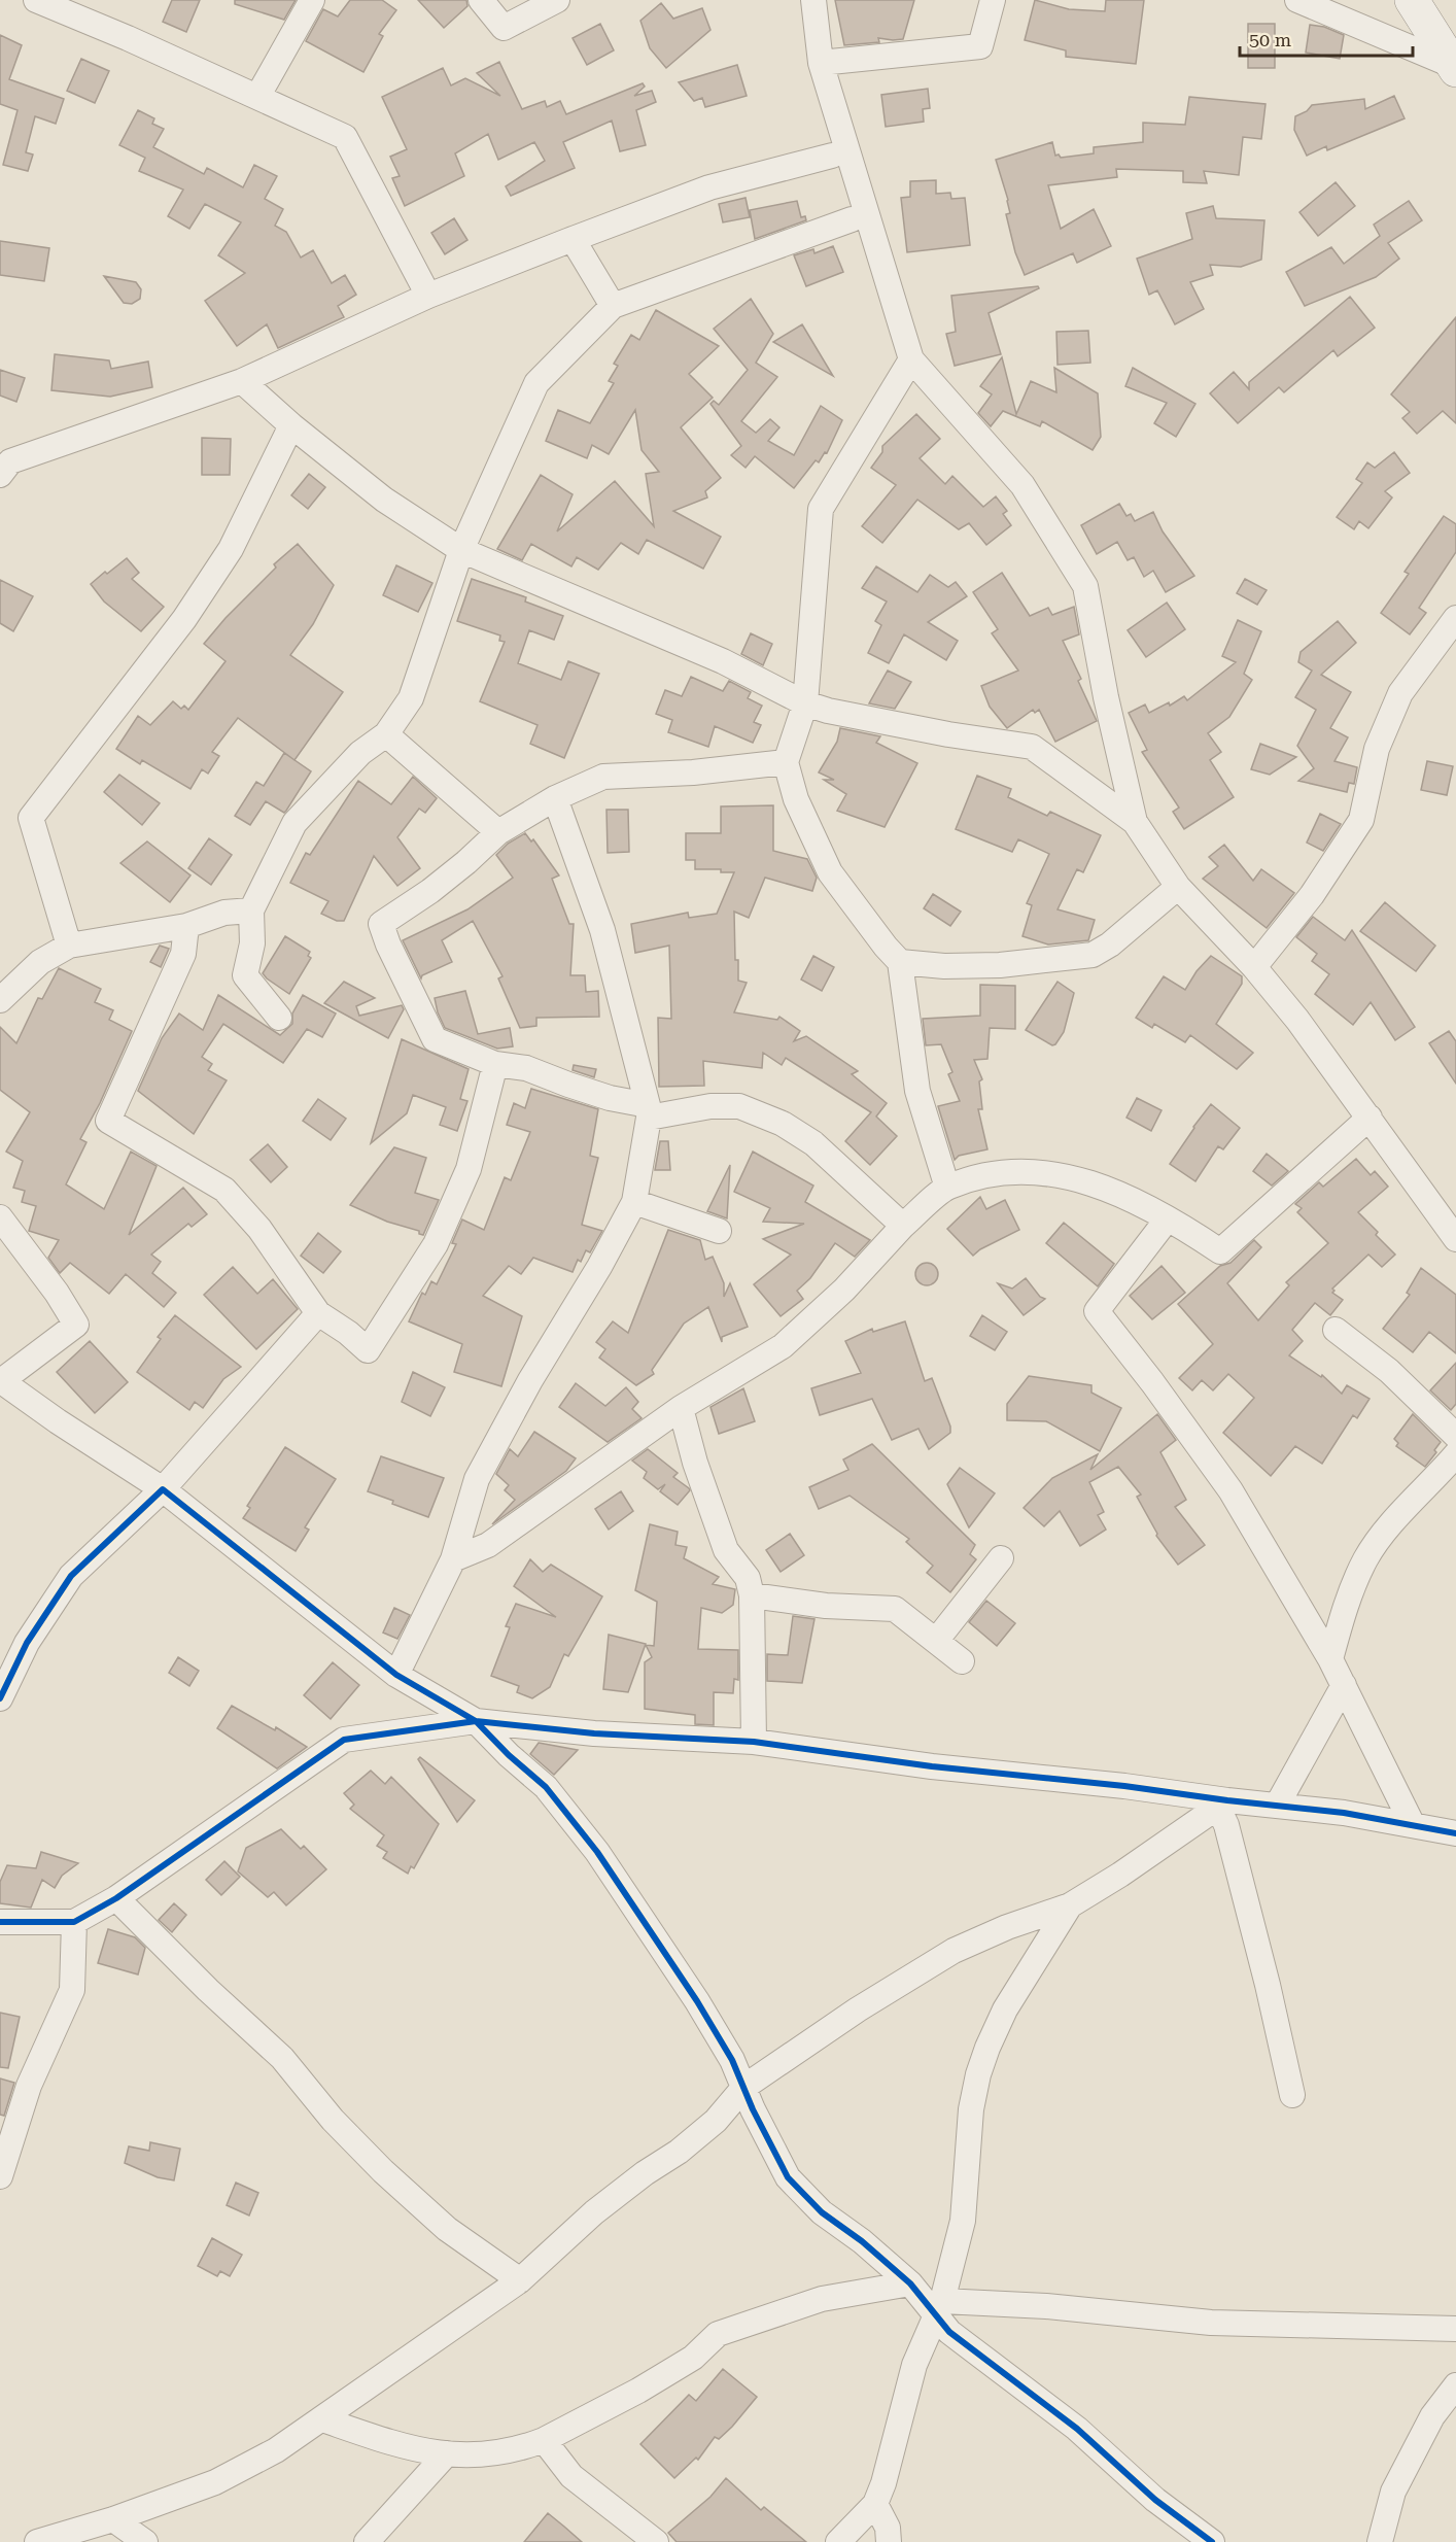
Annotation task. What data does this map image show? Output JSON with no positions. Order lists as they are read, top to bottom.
{
  "scale_bar": "50 m"
}
